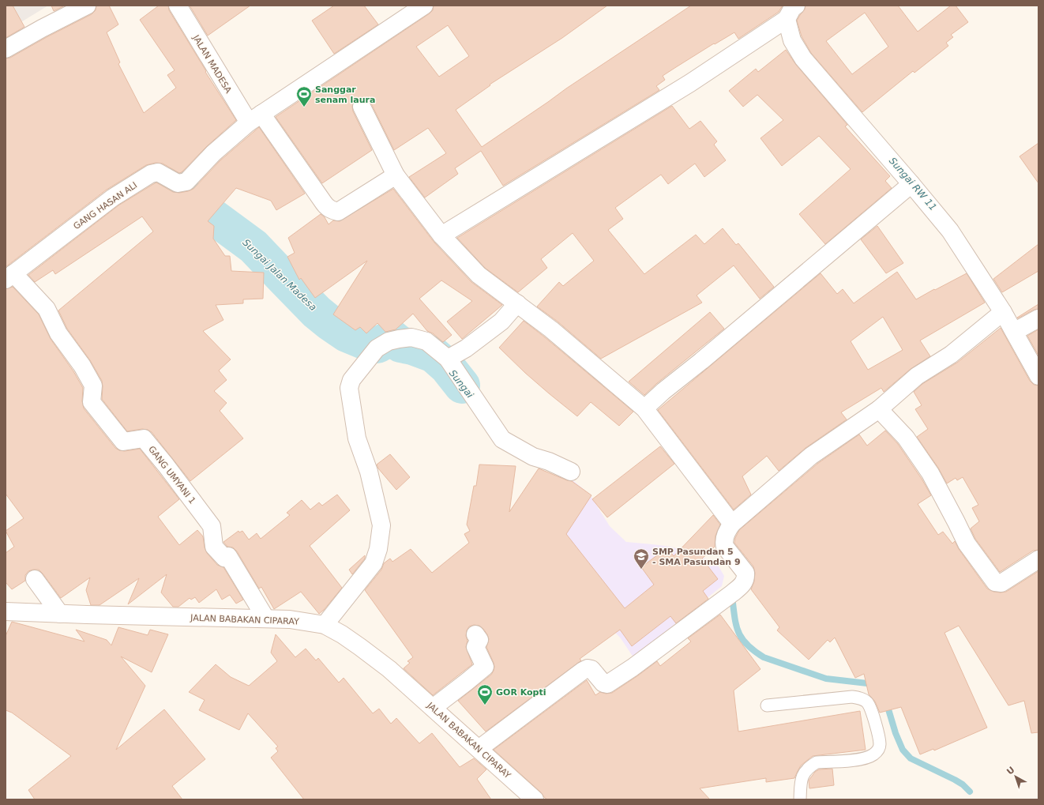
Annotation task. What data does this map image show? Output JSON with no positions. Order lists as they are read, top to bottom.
{
  "streets": {
    "street": [
      "JALAN MADESA",
      "GANG HASAN ALI",
      "GANG UMYANI 1",
      "JALAN BABAKAN CIPARAY"
    ]
  },
  "crossings": [
    ["JALAN MADESA", "GANG HASAN ALI"],
    ["GANG HASAN ALI", "GANG UMYANI 1"],
    ["GANG UMYANI 1", "JALAN BABAKAN CIPARAY"]
  ],
  "water": ["Sungai RW 11", "Sungai Jalan Madesa", "Sungai"],
  "places": {
    "sports": ["Sanggar senam laura", "GOR Kopti"],
    "school or university": ["SMP Pasundan 5 - SMA Pasundan 9"]
  },
  "north": "top left"
}
